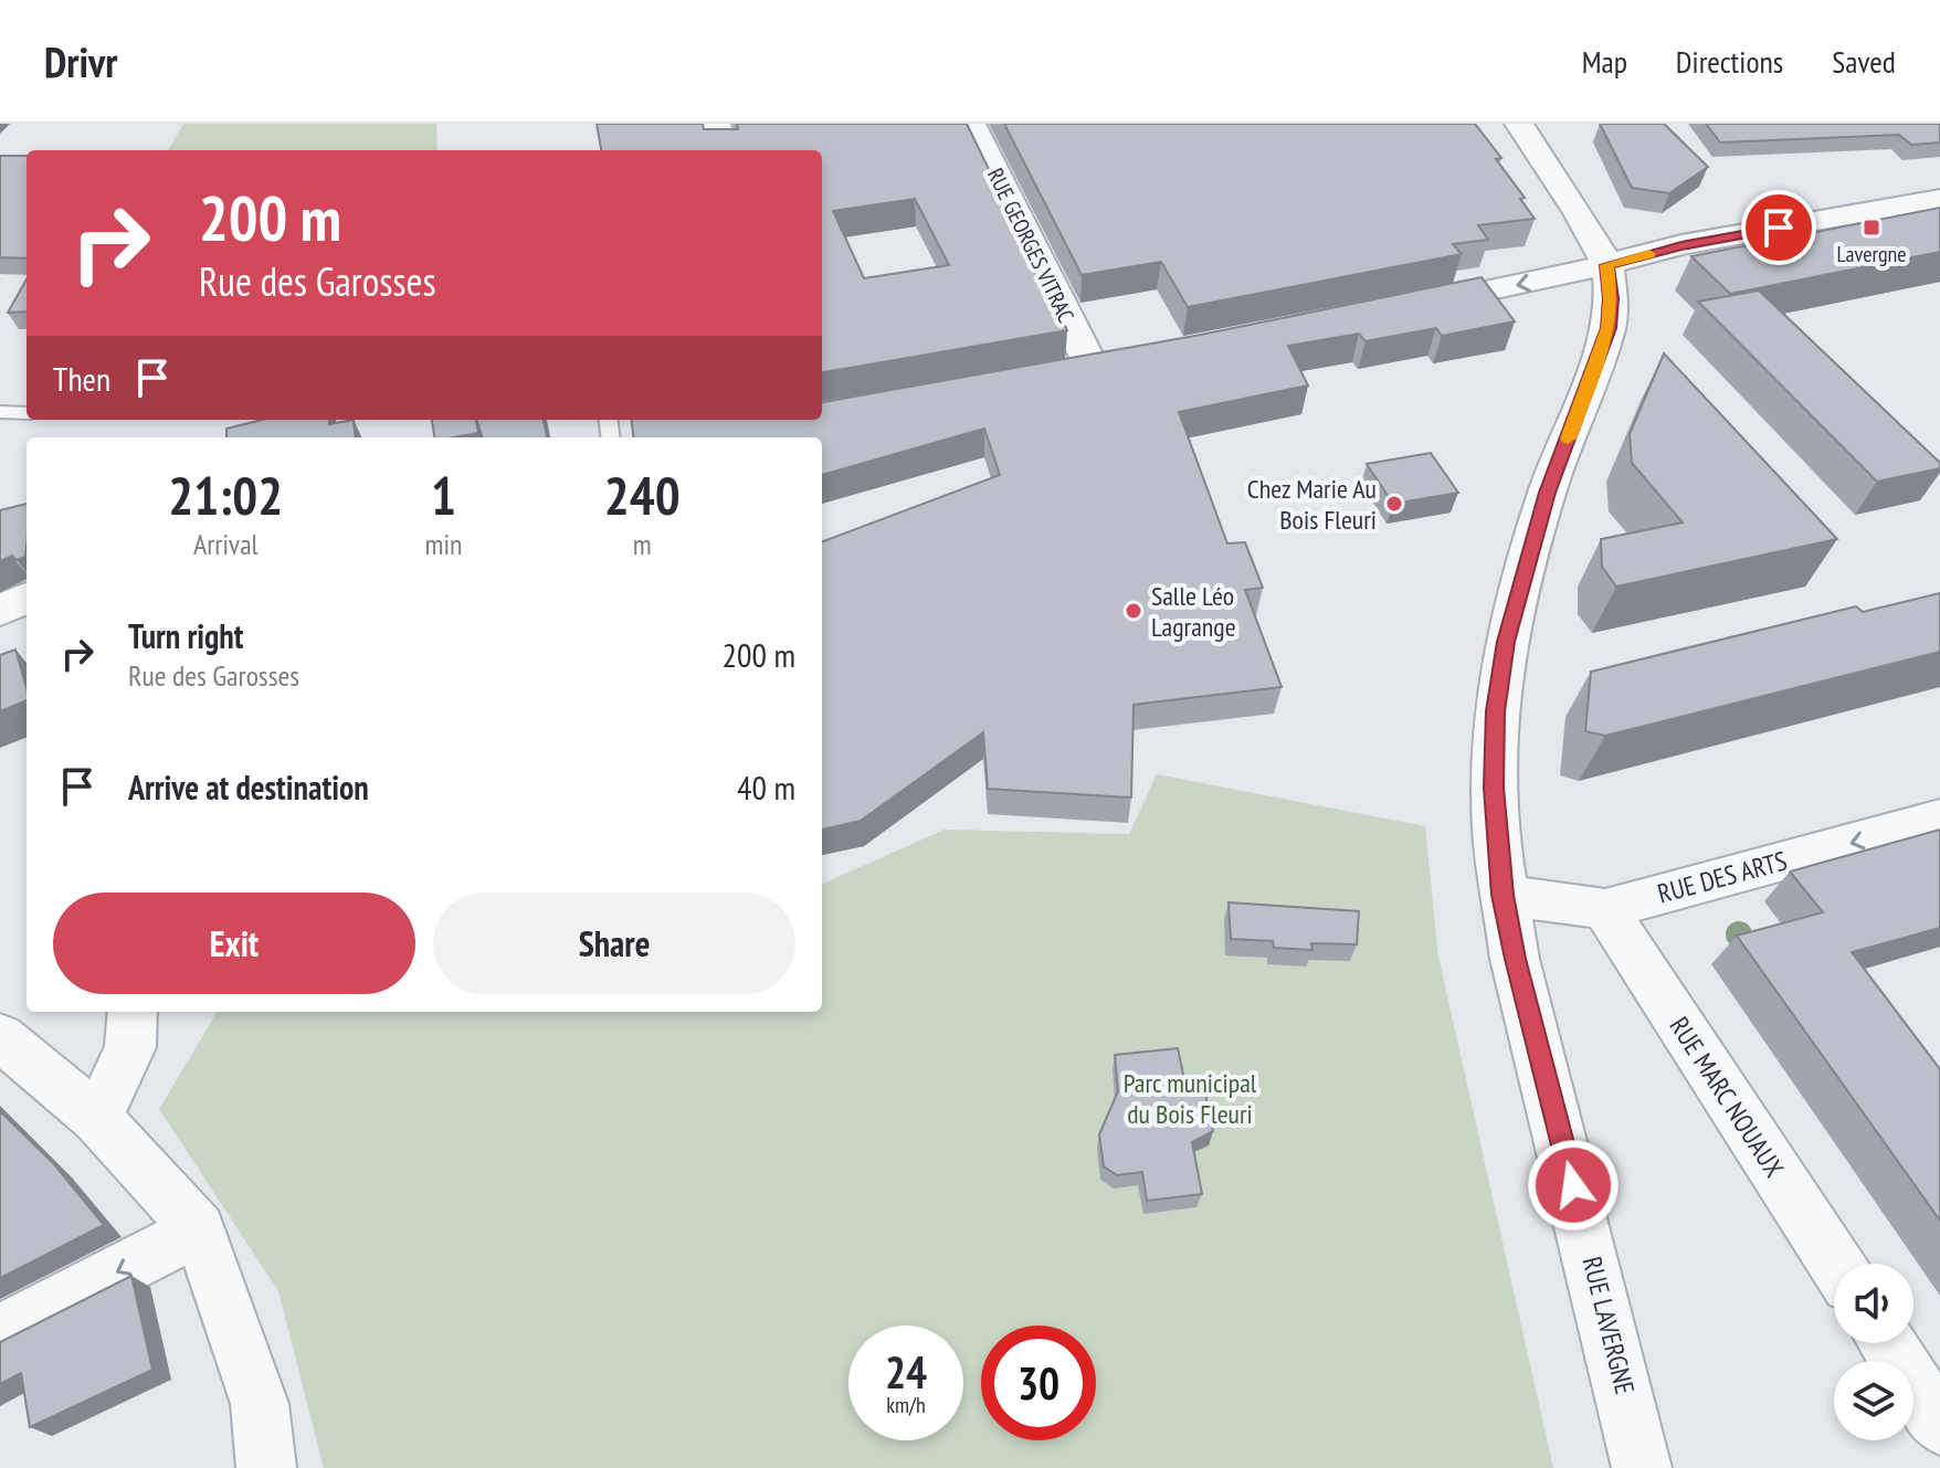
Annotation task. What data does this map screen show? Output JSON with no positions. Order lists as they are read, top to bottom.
{
  "streets": {
    "street": [
      "RUE GEORGES VITRAC",
      "RUE DES ARTS",
      "RUE MARC NOUAUX",
      "RUE LAVERGNE"
    ]
  },
  "crossings": [
    ["RUE DES ARTS", "RUE MARC NOUAUX"],
    ["RUE DES ARTS", "RUE LAVERGNE"]
  ],
  "one_way": ["RUE DES ARTS"],
  "parks": ["Parc municipal du Bois Fleuri"],
  "places": {
    "transit": ["Lavergne"],
    "other": ["Chez Marie Au Bois Fleuri", "Salle Léo Lagrange"]
  },
  "page": {
    "header": "Drivr",
    "nav": ["Map", "Directions", "Saved"],
    "turn": ["200 m", "Rue des Garosses"],
    "then": "Then",
    "eta": [
      "21:02",
      "Arrival",
      "1",
      "min",
      "240",
      "m"
    ],
    "list": [
      {
        "name": "Turn right",
        "note": "Rue des Garosses",
        "value": "200 m"
      },
      {
        "name": "Arrive at destination",
        "value": "40 m"
      }
    ],
    "buttons": ["Exit", "Share"],
    "speed": "24 km/h",
    "limit": "30"
  }
}
